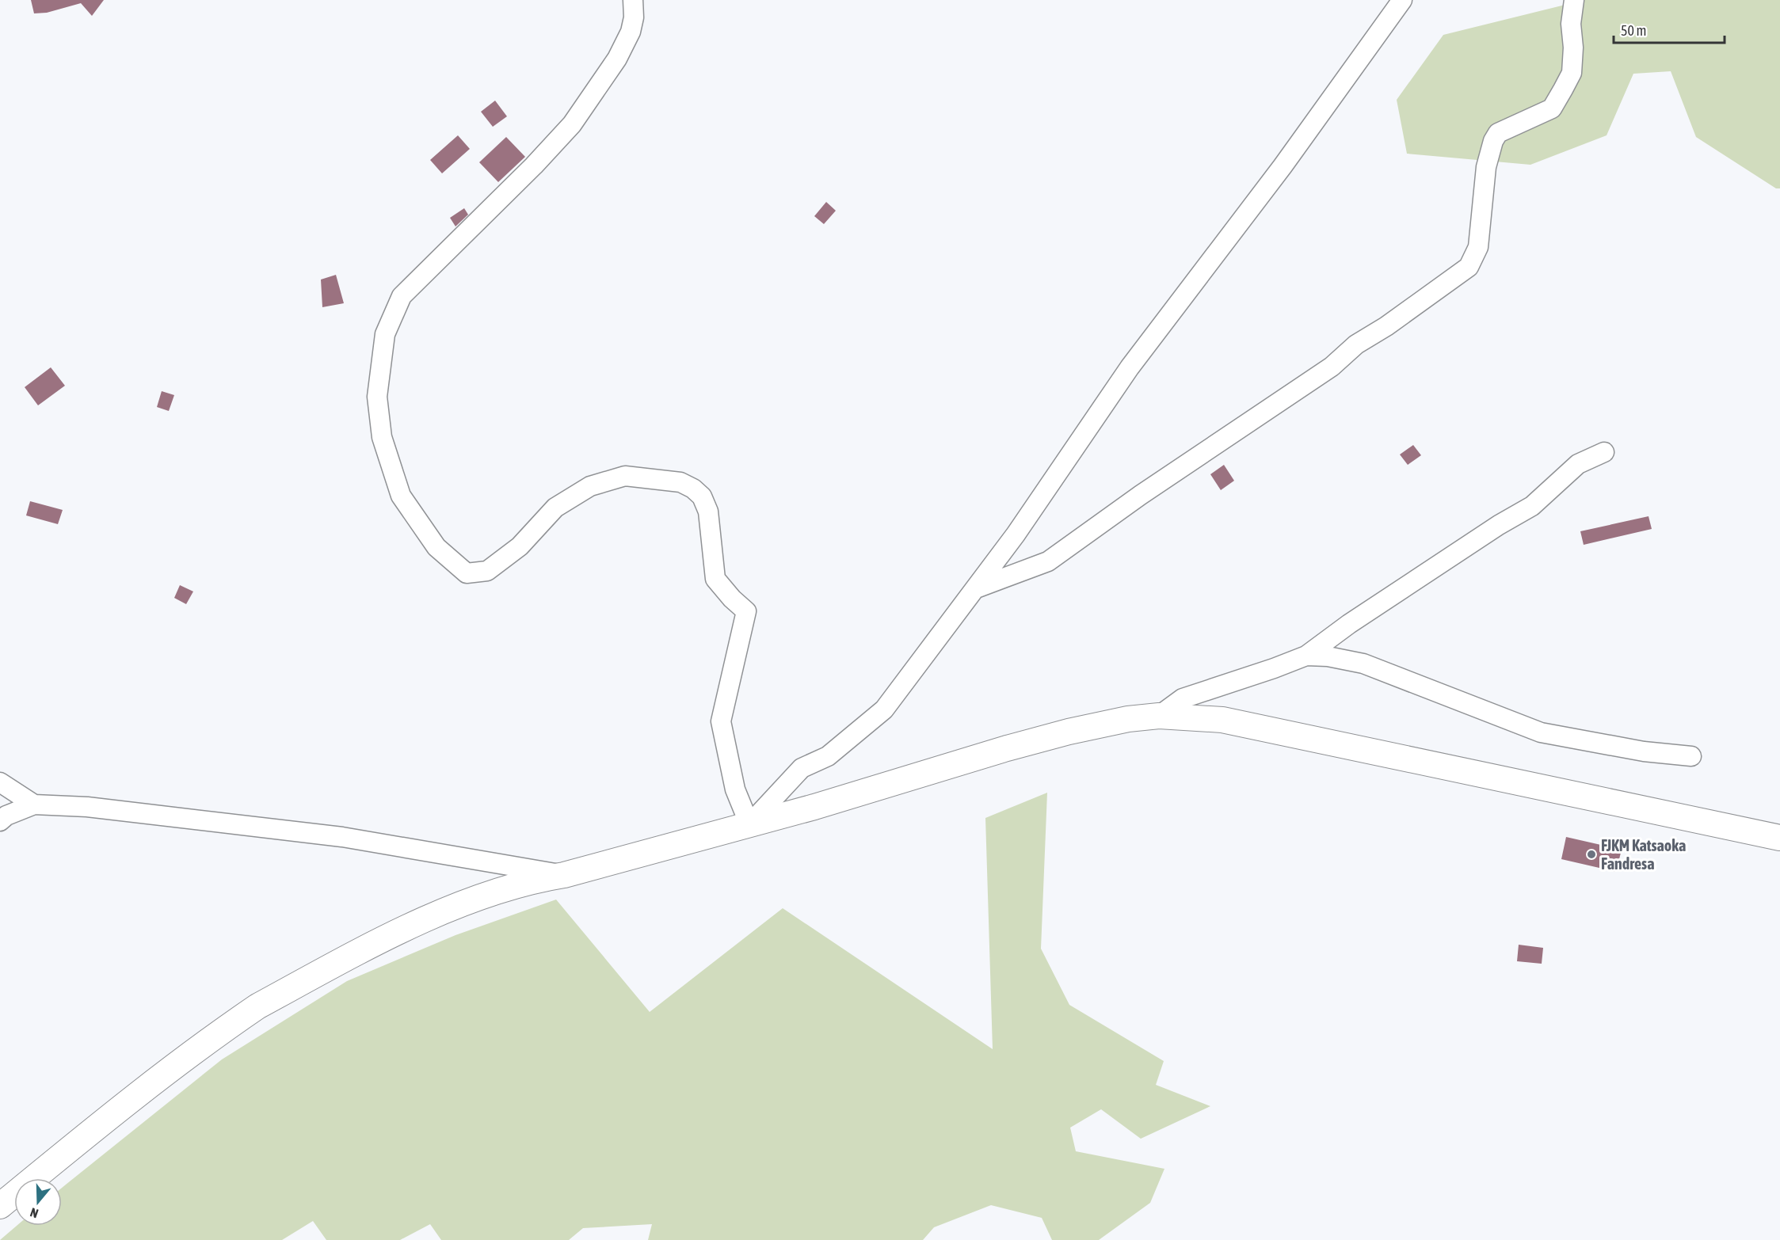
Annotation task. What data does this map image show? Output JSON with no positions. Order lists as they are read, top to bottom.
{
  "places": ["FJKM Katsaoka Fandresa"],
  "scale_bar": "50 m",
  "north": "bottom"
}
